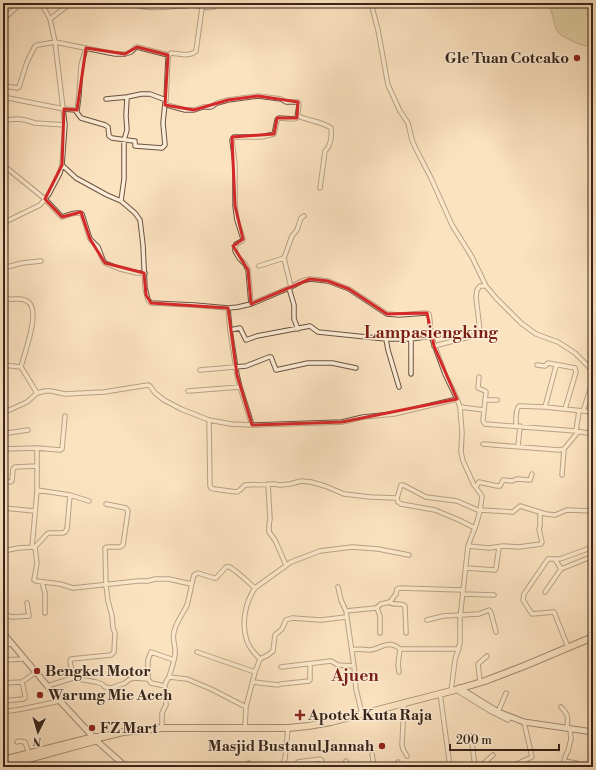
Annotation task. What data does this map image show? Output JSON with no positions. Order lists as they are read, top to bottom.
{
  "districts": ["Lampasiengking", "Ajuen"],
  "places": {
    "other": [
      "Gle Tuan Cotcako",
      "Bengkel Motor",
      "Warung Mie Aceh",
      "FZ Mart",
      "Masjid Bustanul Jannah"
    ],
    "health": ["Apotek Kuta Raja"]
  },
  "scale_bar": "200 m",
  "north": "bottom"
}
